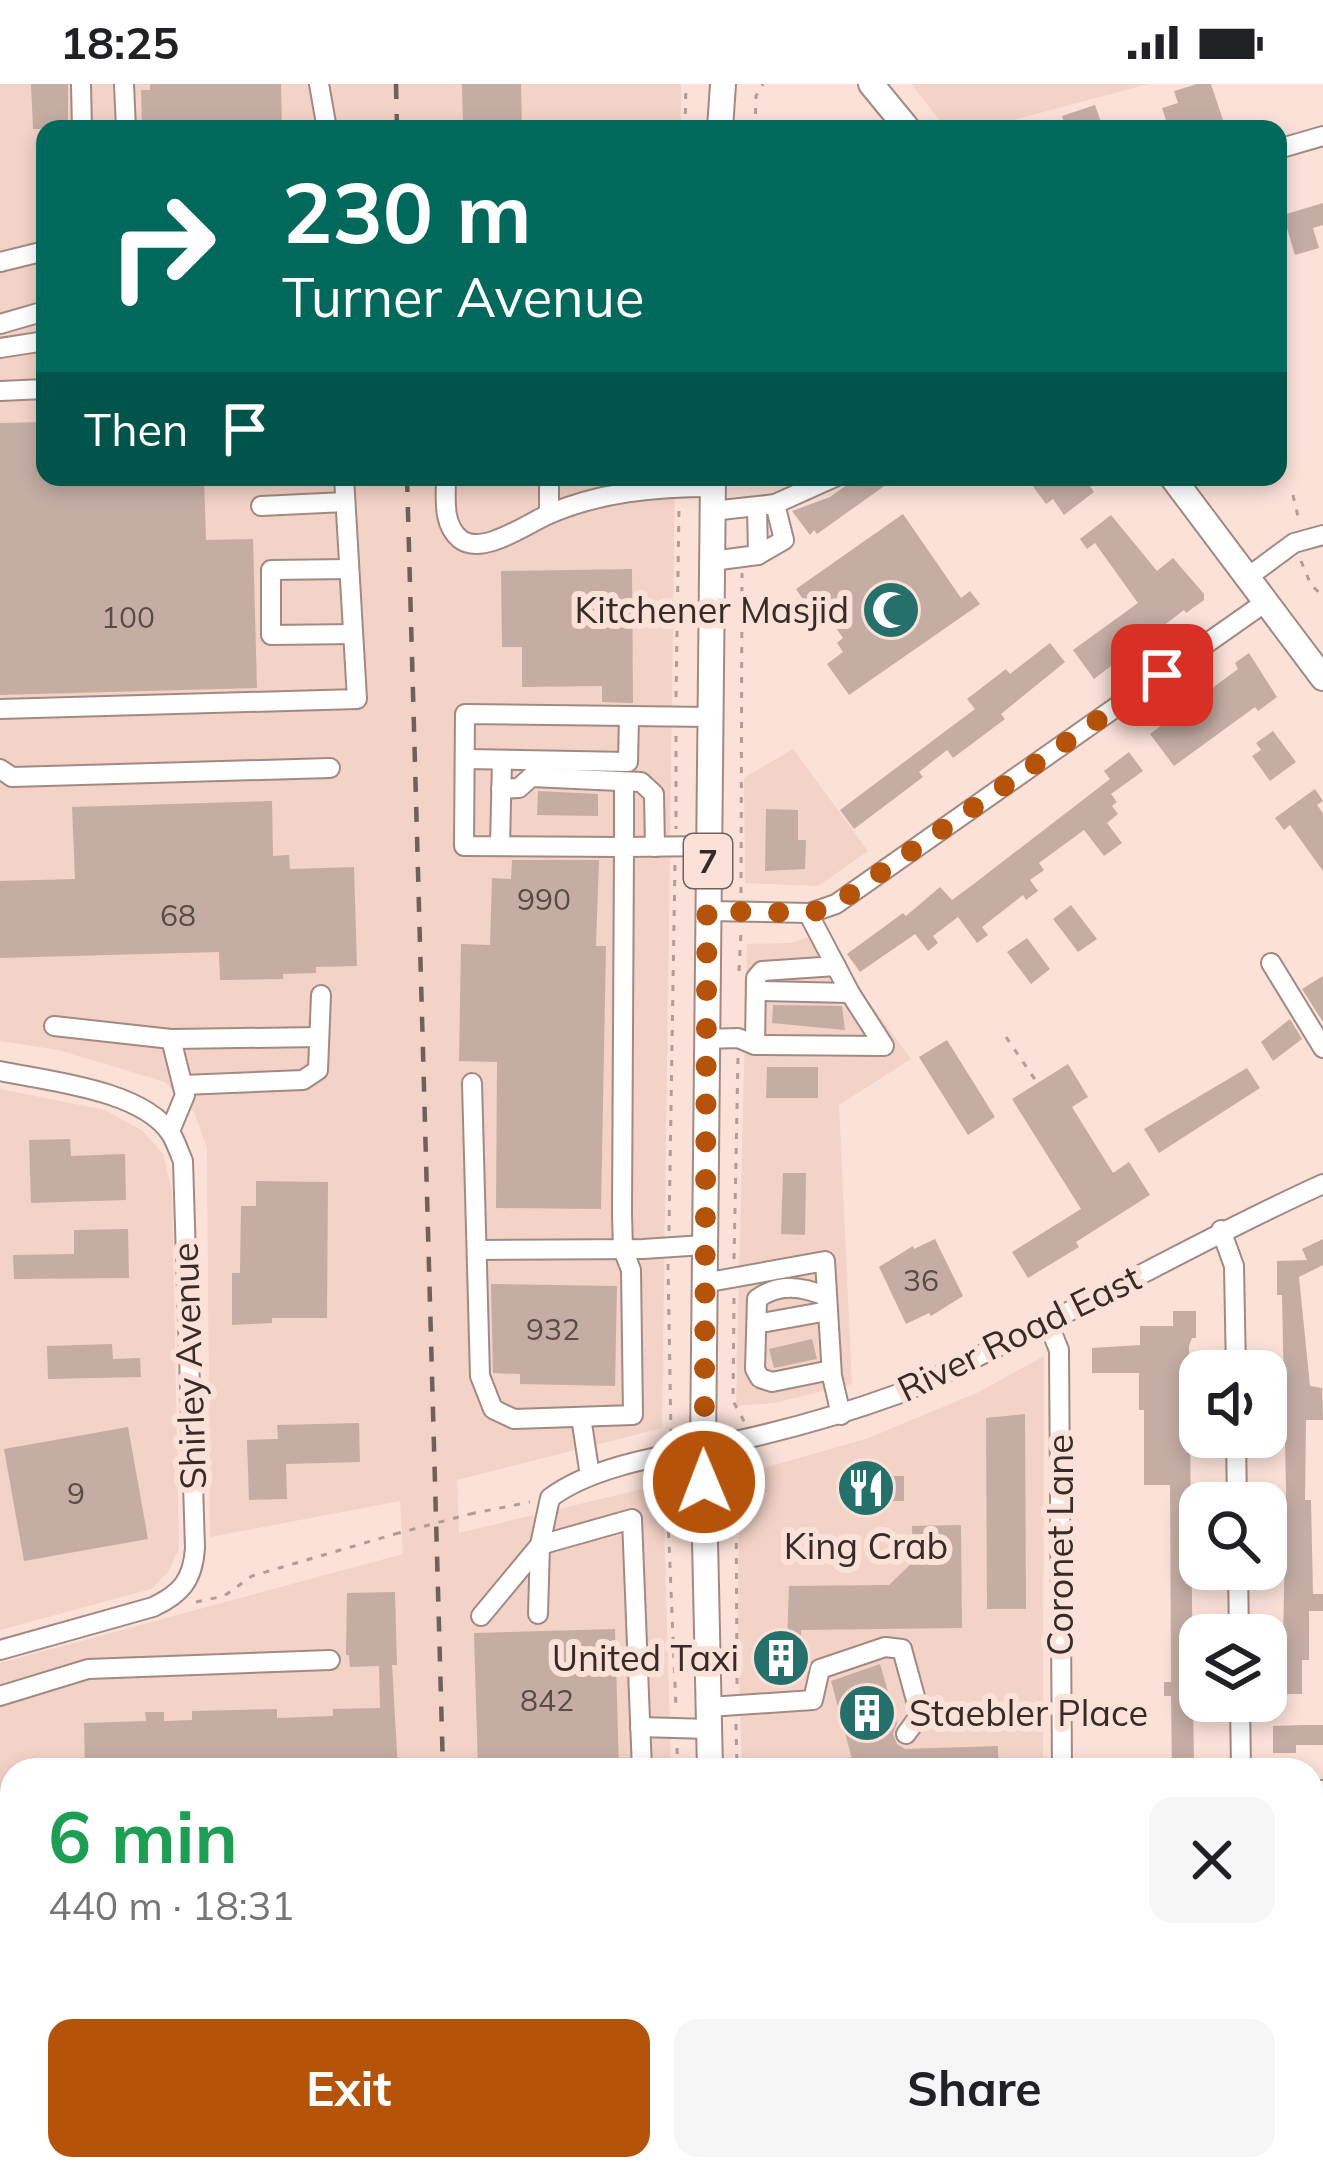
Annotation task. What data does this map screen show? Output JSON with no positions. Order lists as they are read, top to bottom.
{
  "streets": {
    "main road": ["7"],
    "street": ["River Road East", "Shirley Avenue", "Coronet Lane"]
  },
  "crossings": [
    ["7", "River Road East"],
    ["River Road East", "Coronet Lane"]
  ],
  "places": {
    "mosque": ["Kitchener Masjid"],
    "restaurant": ["King Crab"],
    "building": ["United Taxi", "Staebler Place"]
  },
  "house_numbers": [
    "100",
    "990",
    "68",
    "36",
    "932",
    "9",
    "842"
  ],
  "page": {
    "status": "18:25",
    "turn": ["230 m", "Turner Avenue"],
    "then": "Then",
    "heading": ["6 min", "440 m · 18:31"],
    "buttons": ["Exit", "Share"]
  }
}
